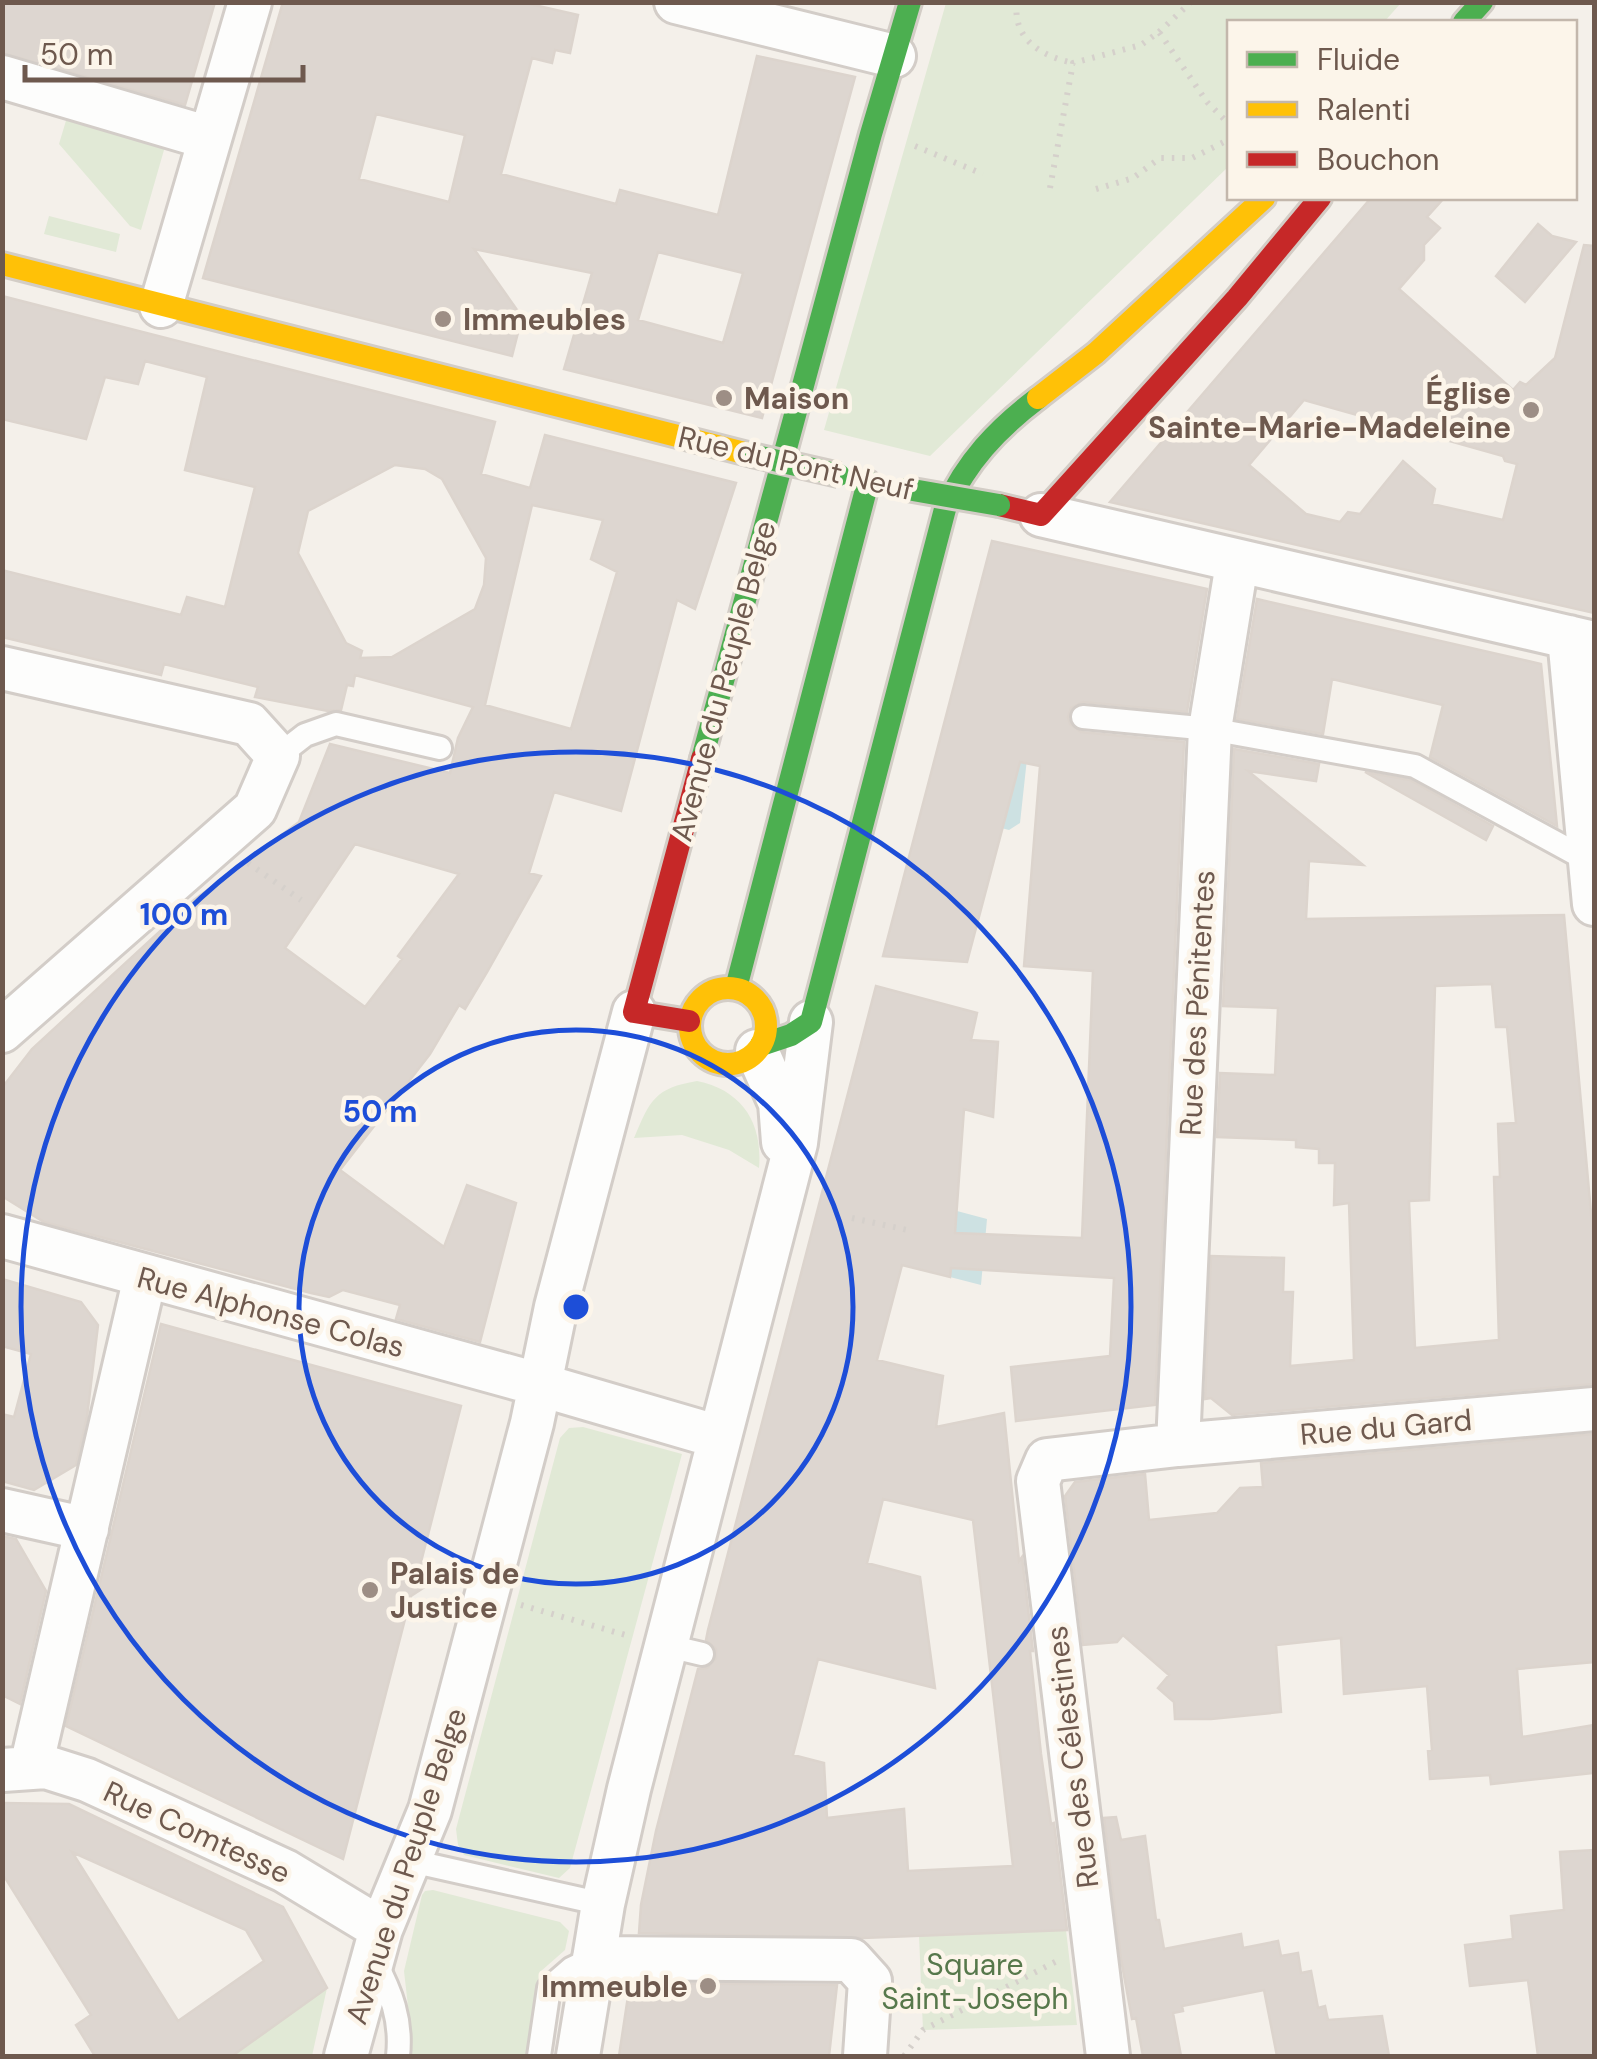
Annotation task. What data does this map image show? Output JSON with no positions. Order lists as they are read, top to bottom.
{
  "streets": {
    "street": [
      "Rue du Pont Neuf",
      "Avenue du Peuple Belge",
      "Rue des Pénitentes",
      "Rue Alphonse Colas",
      "Rue du Gard",
      "Rue des Célestines",
      "Rue Comtesse"
    ]
  },
  "crossings": [
    ["Rue du Pont Neuf", "Rue des Pénitentes"],
    ["Avenue du Peuple Belge", "Rue Alphonse Colas"],
    ["Avenue du Peuple Belge", "Rue Comtesse"],
    ["Rue des Pénitentes", "Rue du Gard"],
    ["Rue du Gard", "Rue des Célestines"]
  ],
  "parks": ["Square Saint-Joseph"],
  "places": [
    "Immeubles",
    "Maison",
    "Église Sainte-Marie-Madeleine",
    "Palais de Justice",
    "Immeuble"
  ],
  "legend": ["Fluide", "Ralenti", "Bouchon"],
  "scale_bar": "50 m",
  "rings": ["100 m", "50 m"]
}
